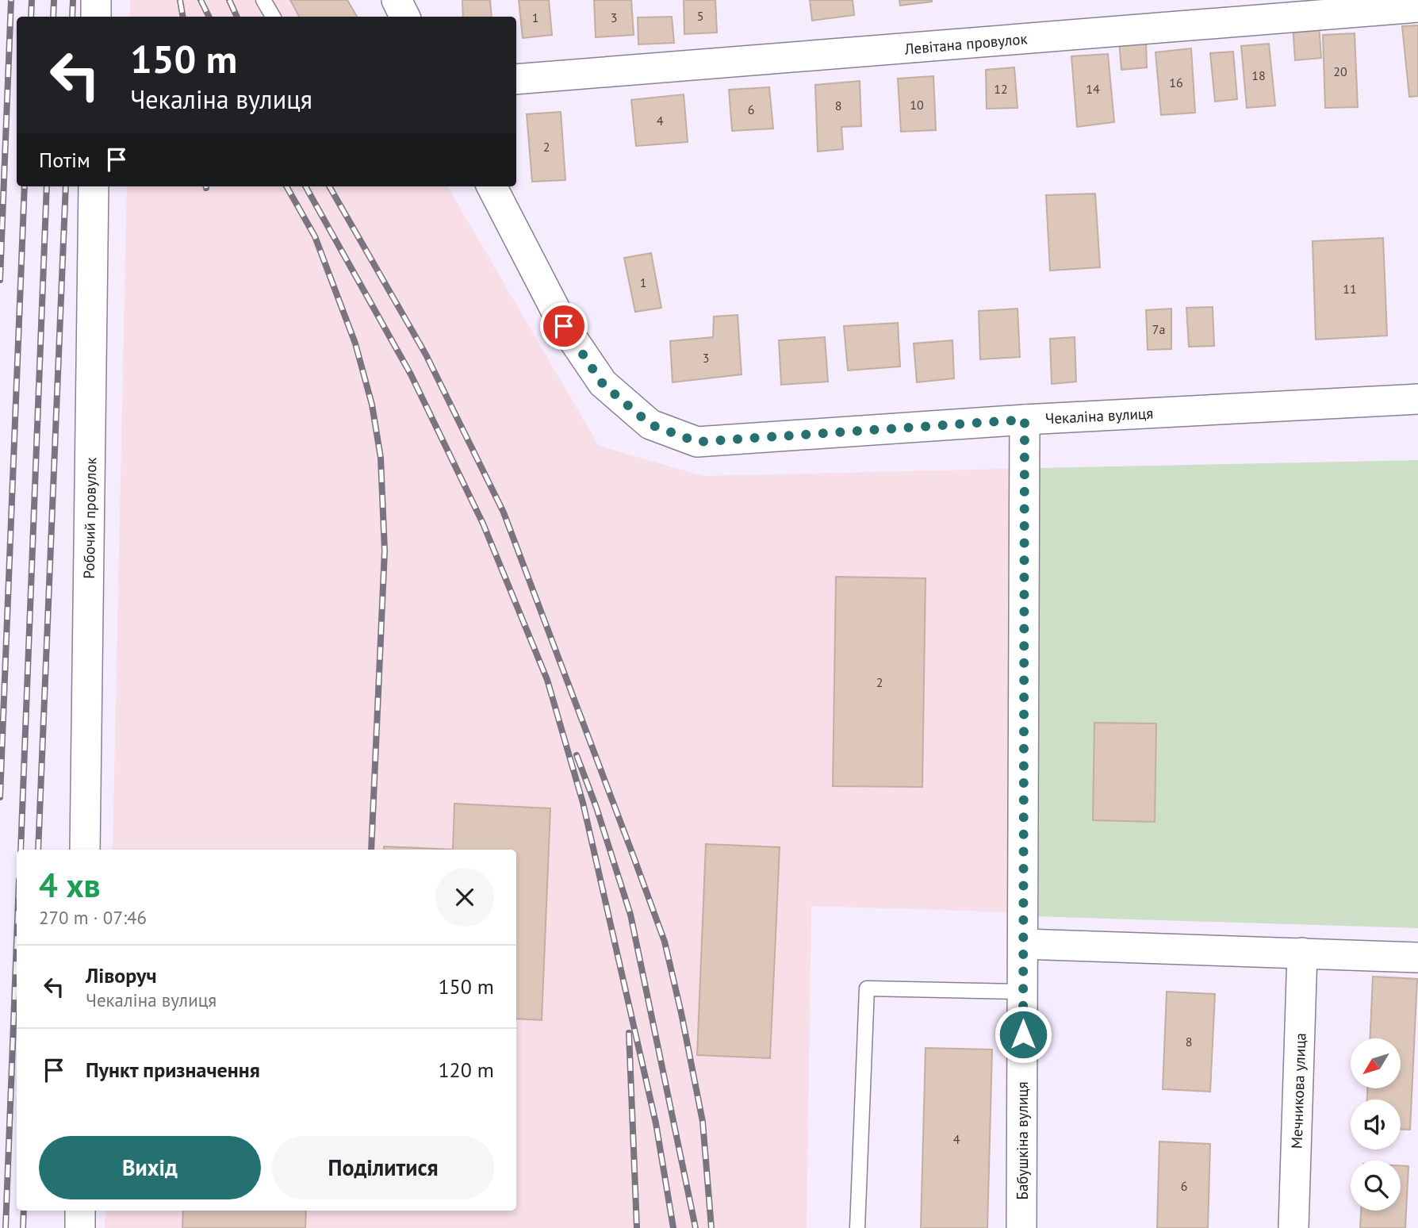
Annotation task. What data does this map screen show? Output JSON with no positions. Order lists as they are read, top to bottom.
{
  "streets": {
    "street": [
      "Левітана провулок",
      "Чекаліна вулиця",
      "Робочий провулок",
      "Мечникова улица",
      "Бабушкіна вулиця"
    ]
  },
  "crossings": [
    ["Чекаліна вулиця", "Бабушкіна вулиця"]
  ],
  "house_numbers": [
    "5",
    "1",
    "3",
    "20",
    "18",
    "16",
    "12",
    "14",
    "10",
    "8",
    "6",
    "4",
    "2",
    "1",
    "11",
    "7а",
    "3",
    "2",
    "8",
    "4",
    "6"
  ],
  "north": "bottom left",
  "page": {
    "turn": ["150 m", "Чекаліна вулиця"],
    "then": "Потім",
    "heading": ["4 хв", "270 m · 07:46"],
    "list": [
      {
        "name": "Ліворуч",
        "note": "Чекаліна вулиця",
        "value": "150 m"
      },
      {
        "name": "Пункт призначення",
        "value": "120 m"
      }
    ],
    "buttons": ["Вихід", "Поділитися"]
  }
}
